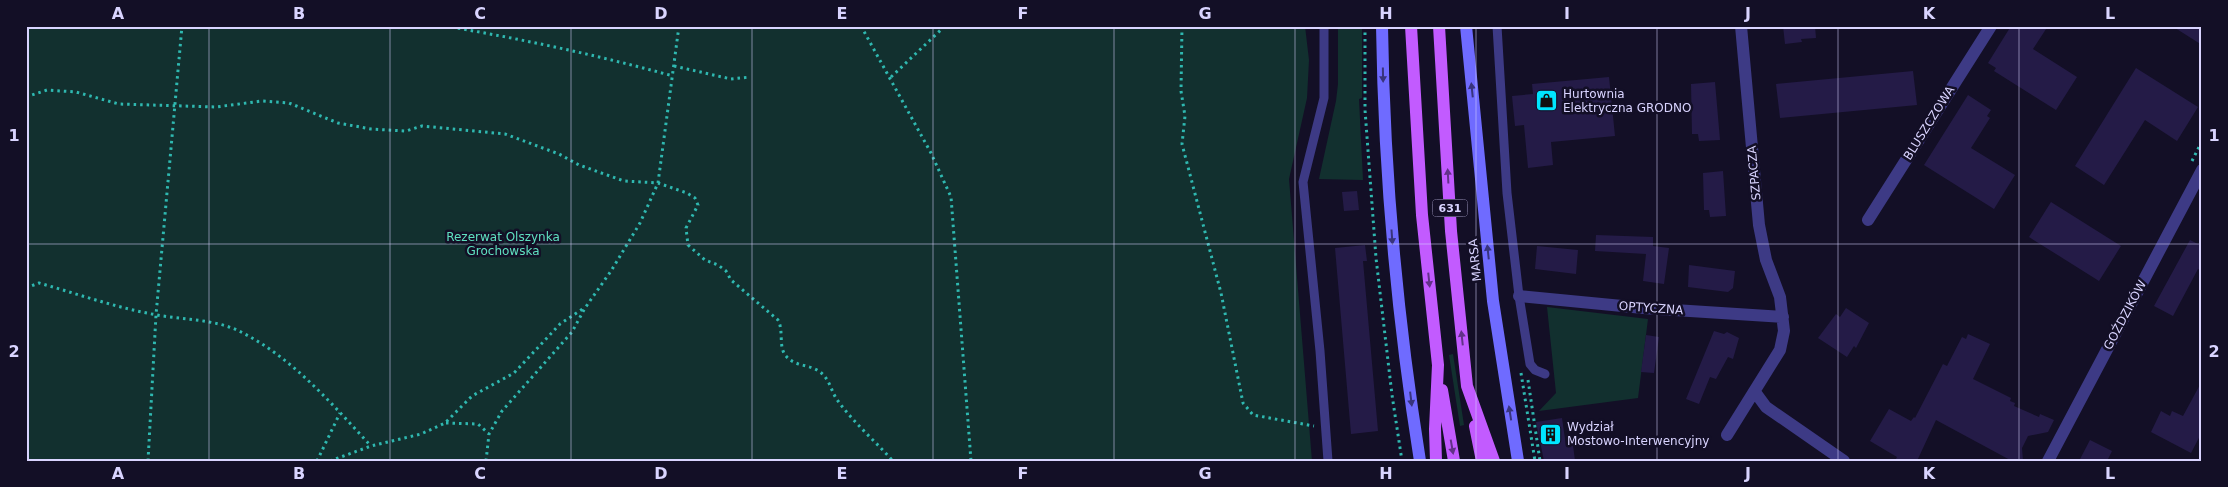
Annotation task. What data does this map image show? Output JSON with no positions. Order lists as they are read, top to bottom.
{
  "streets": {
    "main road": ["631", "MARSA"],
    "street": [
      "BLUSZCZOWA",
      "SZPACZA",
      "OPTYCZNA",
      "GOŹDZIKÓW"
    ]
  },
  "crossings": [
    ["SZPACZA", "OPTYCZNA"]
  ],
  "parks": ["Rezerwat Olszynka Grochowska"],
  "places": {
    "shop": ["Hurtownia Elektryczna GRODNO"],
    "building": ["Wydział Mostowo-Interwencyjny"]
  },
  "grid": {
    "columns": [
      "A",
      "B",
      "C",
      "D",
      "E",
      "F",
      "G",
      "H",
      "I",
      "J",
      "K",
      "L"
    ],
    "rows": ["1", "2"]
  }
}
